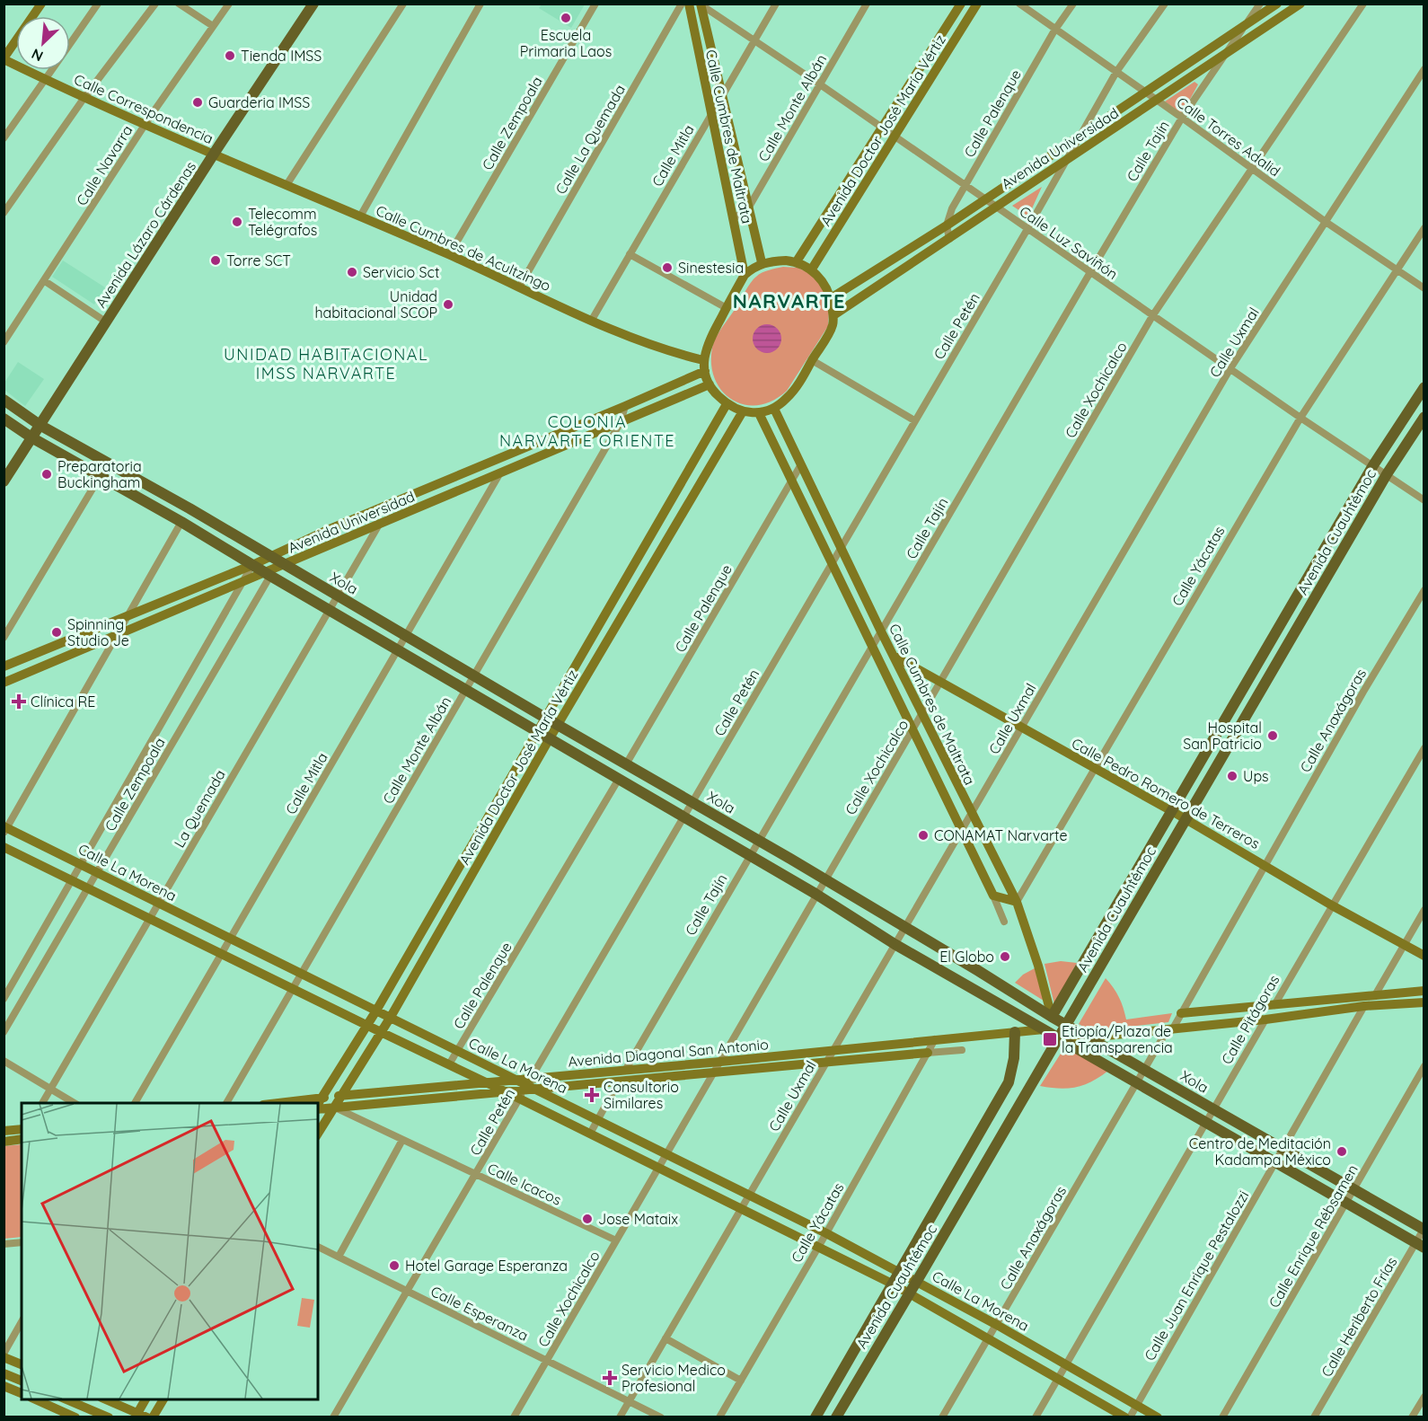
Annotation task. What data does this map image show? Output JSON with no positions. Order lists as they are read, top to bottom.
{
  "streets": {
    "main road": [
      "Calle Correspondencia",
      "Avenida Doctor José María Vértiz",
      "Calle Cumbres de Maltrata",
      "Avenida Universidad",
      "Avenida Lázaro Cárdenas",
      "Calle Cumbres de Acultzingo",
      "Avenida Cuauhtémoc",
      "Xola",
      "Calle Pedro Romero de Terreros",
      "Calle La Morena",
      "Calle Pitágoras",
      "Avenida Diagonal San Antonio"
    ],
    "street": [
      "Calle Monte Albán",
      "Calle Palenque",
      "Calle Zempoala",
      "Calle Torres Adalid",
      "Calle La Quemada",
      "Calle Tajín",
      "Calle Mitla",
      "Calle Navarra",
      "Calle Luz Saviñón",
      "Calle Petén",
      "Calle Uxmal",
      "Calle Xochicalco",
      "Calle Yácatas",
      "Calle Anaxágoras",
      "La Quemada",
      "Calle Icacos",
      "Calle Enrique Rébsamen",
      "Calle Juan Enrique Pestalozzi",
      "Calle Esperanza",
      "Calle Heriberto Frías"
    ]
  },
  "crossings": [
    ["Calle Monte Albán", "Calle Cumbres de Maltrata"],
    ["Calle Monte Albán", "Avenida Universidad"],
    ["Calle Monte Albán", "Calle Luz Saviñón"],
    ["Calle Monte Albán", "Xola"],
    ["Calle Monte Albán", "Calle La Morena"],
    ["Calle Correspondencia", "Calle Navarra"],
    ["Calle Correspondencia", "Avenida Lázaro Cárdenas"],
    ["Calle Correspondencia", "Calle Cumbres de Acultzingo"],
    ["Calle Palenque", "Calle Cumbres de Maltrata"],
    ["Calle Palenque", "Calle Torres Adalid"],
    ["Calle Palenque", "Avenida Universidad"],
    ["Calle Palenque", "Calle Luz Saviñón"],
    ["Calle Palenque", "Xola"],
    ["Calle Palenque", "Calle La Morena"],
    ["Calle Zempoala", "Avenida Universidad"],
    ["Calle Zempoala", "Calle Cumbres de Acultzingo"],
    ["Calle Zempoala", "Xola"],
    ["Calle Zempoala", "Calle La Morena"],
    ["Avenida Doctor José María Vértiz", "Calle Cumbres de Maltrata"],
    ["Avenida Doctor José María Vértiz", "Avenida Universidad"],
    ["Avenida Doctor José María Vértiz", "Calle Luz Saviñón"],
    ["Avenida Doctor José María Vértiz", "Calle Cumbres de Acultzingo"],
    ["Avenida Doctor José María Vértiz", "Xola"],
    ["Avenida Doctor José María Vértiz", "Calle La Morena"],
    ["Avenida Doctor José María Vértiz", "Avenida Diagonal San Antonio"],
    ["Avenida Doctor José María Vértiz", "Calle Icacos"],
    ["Calle Cumbres de Maltrata", "Avenida Universidad"],
    ["Calle Cumbres de Maltrata", "Calle Tajín"],
    ["Calle Cumbres de Maltrata", "Calle Mitla"],
    ["Calle Cumbres de Maltrata", "Calle Luz Saviñón"],
    ["Calle Cumbres de Maltrata", "Calle Cumbres de Acultzingo"],
    ["Calle Cumbres de Maltrata", "Calle Petén"],
    ["Calle Cumbres de Maltrata", "Calle Uxmal"],
    ["Calle Cumbres de Maltrata", "Calle Xochicalco"],
    ["Calle Cumbres de Maltrata", "Avenida Cuauhtémoc"],
    ["Calle Cumbres de Maltrata", "Calle Yácatas"],
    ["Calle Cumbres de Maltrata", "Xola"],
    ["Calle Cumbres de Maltrata", "Calle Pedro Romero de Terreros"],
    ["Calle Torres Adalid", "Avenida Universidad"],
    ["Calle Torres Adalid", "Calle Tajín"],
    ["Calle Torres Adalid", "Calle Petén"],
    ["Calle Torres Adalid", "Calle Uxmal"],
    ["Calle Torres Adalid", "Calle Xochicalco"],
    ["Calle Torres Adalid", "Calle Yácatas"],
    ["Calle La Quemada", "Calle Cumbres de Acultzingo"],
    ["Avenida Universidad", "Calle Tajín"],
    ["Avenida Universidad", "Calle Mitla"],
    ["Avenida Universidad", "Calle Luz Saviñón"],
    ["Avenida Universidad", "Calle Cumbres de Acultzingo"],
    ["Avenida Universidad", "Calle Petén"],
    ["Avenida Universidad", "Xola"],
    ["Avenida Universidad", "La Quemada"],
    ["Calle Tajín", "Calle Luz Saviñón"],
    ["Calle Tajín", "Xola"],
    ["Calle Tajín", "Avenida Diagonal San Antonio"],
    ["Calle Mitla", "Calle Luz Saviñón"],
    ["Calle Mitla", "Calle Cumbres de Acultzingo"],
    ["Calle Mitla", "Xola"],
    ["Calle Mitla", "Calle La Morena"],
    ["Avenida Lázaro Cárdenas", "Calle Cumbres de Acultzingo"],
    ["Avenida Lázaro Cárdenas", "Xola"],
    ["Calle Luz Saviñón", "Calle Petén"],
    ["Calle Luz Saviñón", "Calle Uxmal"],
    ["Calle Luz Saviñón", "Calle Xochicalco"],
    ["Calle Luz Saviñón", "Avenida Cuauhtémoc"],
    ["Calle Luz Saviñón", "Calle Yácatas"],
    ["Calle Petén", "Xola"],
    ["Calle Petén", "Calle La Morena"],
    ["Calle Petén", "Avenida Diagonal San Antonio"],
    ["Calle Petén", "Calle Icacos"],
    ["Calle Petén", "Calle Esperanza"],
    ["Calle Uxmal", "Xola"],
    ["Calle Uxmal", "Calle Pedro Romero de Terreros"],
    ["Calle Uxmal", "Calle La Morena"],
    ["Calle Uxmal", "Avenida Diagonal San Antonio"],
    ["Calle Uxmal", "Calle Esperanza"],
    ["Calle Xochicalco", "Xola"],
    ["Calle Xochicalco", "Calle Pedro Romero de Terreros"],
    ["Calle Xochicalco", "Calle La Morena"],
    ["Calle Xochicalco", "Avenida Diagonal San Antonio"],
    ["Calle Xochicalco", "Calle Icacos"],
    ["Calle Xochicalco", "Calle Esperanza"],
    ["Avenida Cuauhtémoc", "Xola"],
    ["Avenida Cuauhtémoc", "Calle Pedro Romero de Terreros"],
    ["Avenida Cuauhtémoc", "Calle La Morena"],
    ["Avenida Cuauhtémoc", "Avenida Diagonal San Antonio"],
    ["Calle Yácatas", "Calle Pedro Romero de Terreros"],
    ["Calle Yácatas", "Calle La Morena"],
    ["Calle Yácatas", "Avenida Diagonal San Antonio"],
    ["Xola", "Calle Anaxágoras"],
    ["Xola", "La Quemada"],
    ["Xola", "Calle Pitágoras"],
    ["Xola", "Avenida Diagonal San Antonio"],
    ["Xola", "Calle Enrique Rébsamen"],
    ["Xola", "Calle Juan Enrique Pestalozzi"],
    ["Xola", "Calle Heriberto Frías"],
    ["Calle Anaxágoras", "Calle Pedro Romero de Terreros"],
    ["Calle Anaxágoras", "Calle La Morena"],
    ["Calle Pedro Romero de Terreros", "Calle Pitágoras"],
    ["La Quemada", "Calle La Morena"],
    ["Calle La Morena", "Calle Pitágoras"],
    ["Calle La Morena", "Avenida Diagonal San Antonio"],
    ["Calle La Morena", "Calle Juan Enrique Pestalozzi"],
    ["Avenida Diagonal San Antonio", "Calle Icacos"]
  ],
  "districts": ["NARVARTE", "UNIDAD HABITACIONAL IMSS NARVARTE", "COLONIA NARVARTE ORIENTE"],
  "places": {
    "other": [
      "Escuela Primaria Laos",
      "Tienda IMSS",
      "Guarderia IMSS",
      "Telecomm Telégrafos",
      "Torre SCT",
      "Sinestesia",
      "Servicio Sct",
      "Unidad habitacional SCOP",
      "Preparatoria Buckingham",
      "Spinning Studio Je",
      "Hospital San Patricio",
      "Ups",
      "CONAMAT Narvarte",
      "El Globo",
      "Centro de Meditación Kadampa México",
      "Jose Mataix",
      "Hotel Garage Esperanza"
    ],
    "health": ["Clínica RE", "Consultorio Similares", "Servicio Medico Profesional"],
    "transit": ["Etiopía/Plaza de la Transparencia"]
  },
  "north": "bottom left"
}
